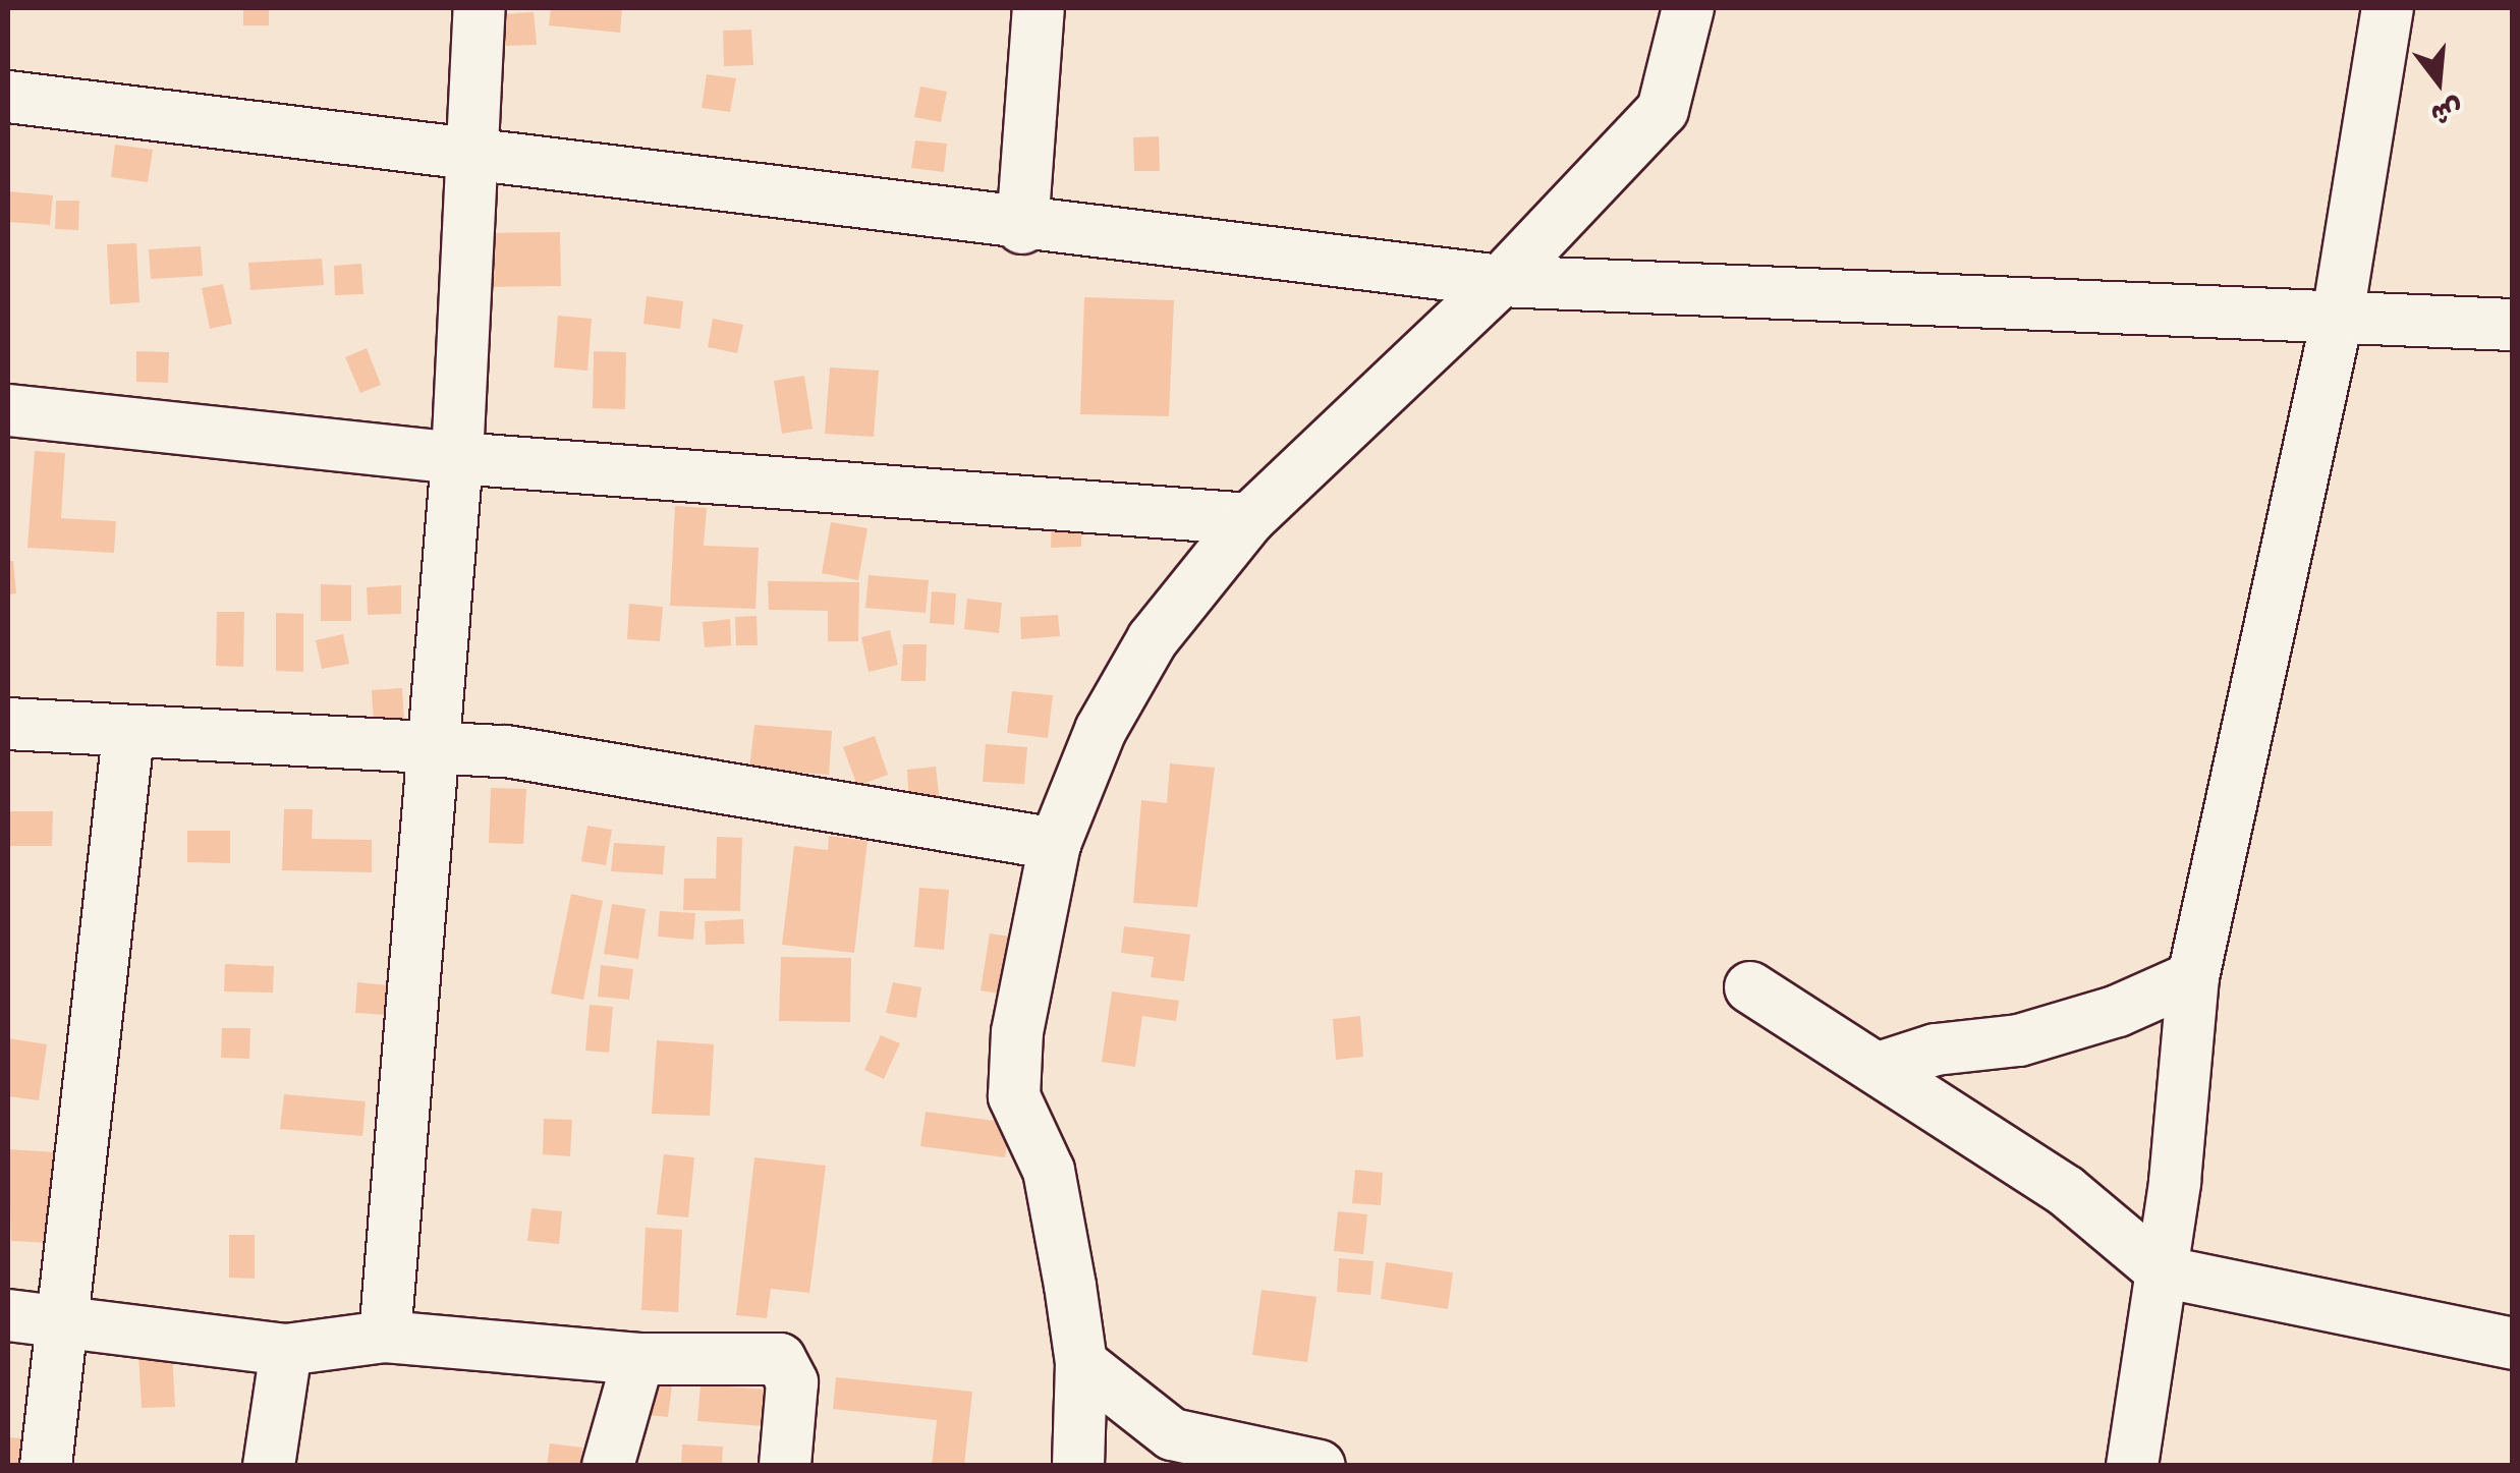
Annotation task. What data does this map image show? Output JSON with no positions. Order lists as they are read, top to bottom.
{
  "north": "bottom"
}
